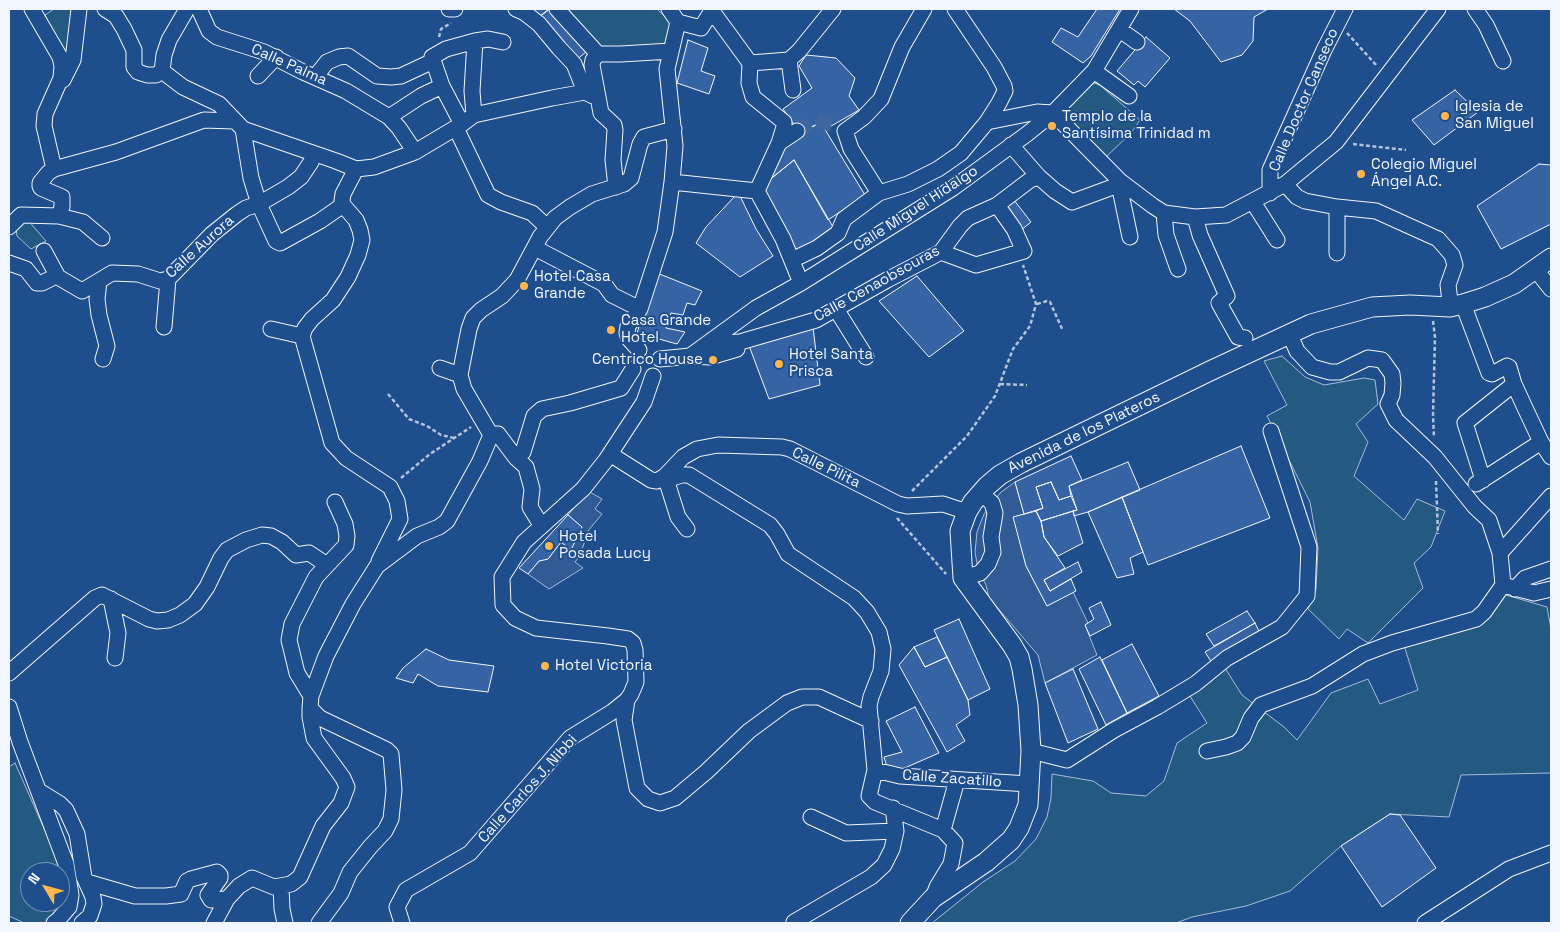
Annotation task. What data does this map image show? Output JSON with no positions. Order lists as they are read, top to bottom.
{
  "streets": {
    "main road": ["Avenida de los Plateros"],
    "street": [
      "Calle Palma",
      "Calle Doctor Canseco",
      "Calle Miguel Hidalgo",
      "Calle Aurora",
      "Calle Cenaobscuras",
      "Calle Pilita",
      "Calle Zacatillo",
      "Calle Carlos J. Nibbi"
    ]
  },
  "crossings": [
    ["Calle Miguel Hidalgo", "Calle Cenaobscuras"],
    ["Calle Miguel Hidalgo", "Calle Carlos J. Nibbi"],
    ["Avenida de los Plateros", "Calle Pilita"]
  ],
  "places": [
    "Iglesia de San Miguel",
    "Templo de la Santísima Trinidad m",
    "Colegio Miguel Ángel A.C.",
    "Hotel Casa Grande",
    "Casa Grande Hotel",
    "Centrico House",
    "Hotel Santa Prisca",
    "Hotel Posada Lucy",
    "Hotel Victoria"
  ],
  "north": "top left"
}
